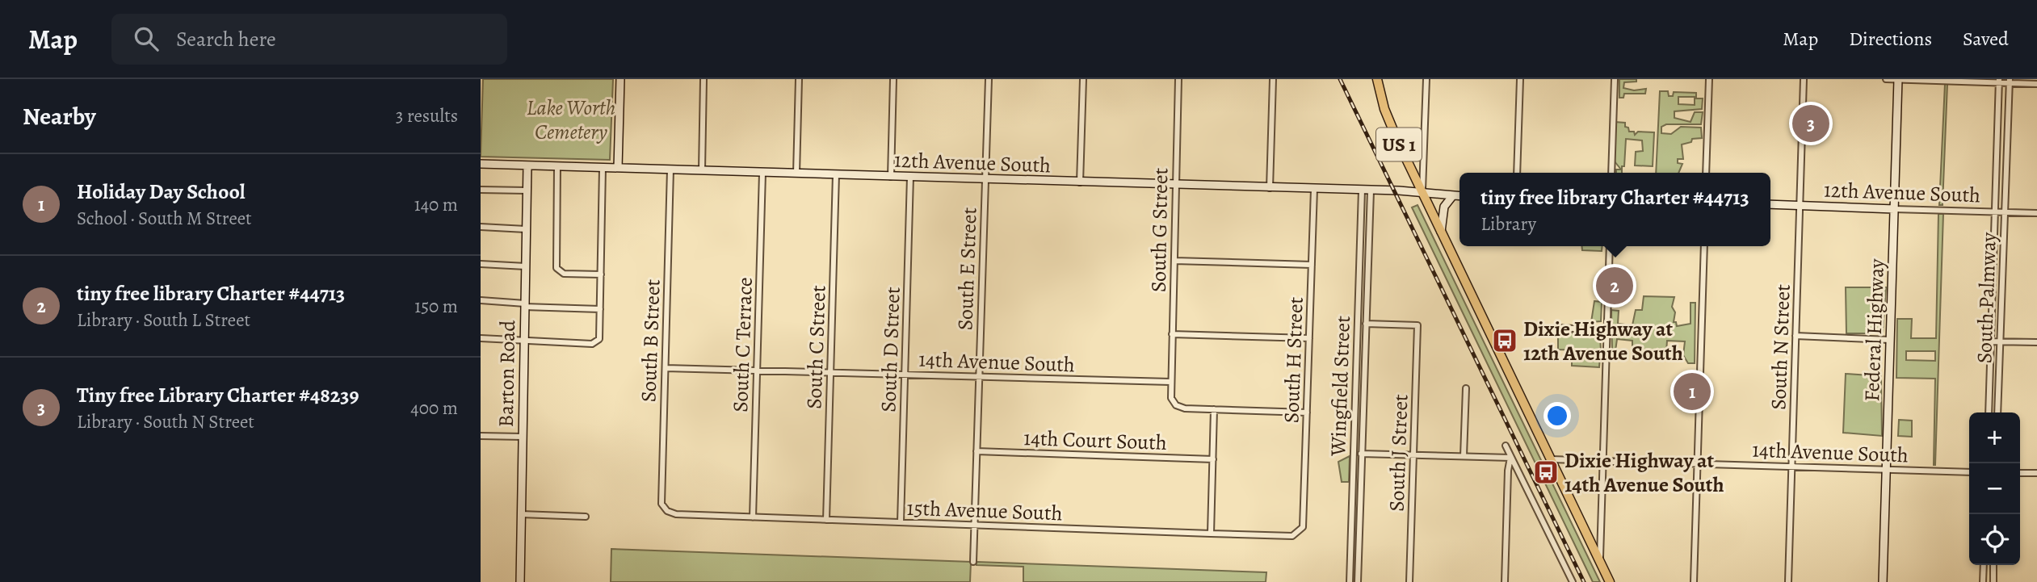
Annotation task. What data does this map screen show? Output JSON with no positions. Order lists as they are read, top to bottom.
{
  "streets": {
    "main road": ["US 1"],
    "street": [
      "12th Avenue South",
      "South G Street",
      "South E Street",
      "South Palmway",
      "Federal Highway",
      "South B Street",
      "South C Terrace",
      "South C Street",
      "South N Street",
      "South D Street",
      "South H Street",
      "14th Avenue South",
      "Barton Road",
      "Wingfield Street",
      "14th Court South",
      "South J Street",
      "15th Avenue South"
    ]
  },
  "crossings": [
    ["US 1", "12th Avenue South"],
    ["US 1", "14th Avenue South"],
    ["12th Avenue South", "South G Street"],
    ["12th Avenue South", "South E Street"],
    ["12th Avenue South", "South Palmway"],
    ["12th Avenue South", "Federal Highway"],
    ["12th Avenue South", "South B Street"],
    ["12th Avenue South", "South C Terrace"],
    ["12th Avenue South", "South C Street"],
    ["12th Avenue South", "South N Street"],
    ["12th Avenue South", "South D Street"],
    ["12th Avenue South", "South H Street"],
    ["12th Avenue South", "Barton Road"],
    ["12th Avenue South", "Wingfield Street"],
    ["South G Street", "14th Avenue South"],
    ["South E Street", "14th Avenue South"],
    ["South E Street", "14th Court South"],
    ["South E Street", "15th Avenue South"],
    ["Federal Highway", "14th Avenue South"],
    ["South B Street", "14th Avenue South"],
    ["South B Street", "15th Avenue South"],
    ["South C Terrace", "14th Avenue South"],
    ["South C Terrace", "15th Avenue South"],
    ["South C Street", "14th Avenue South"],
    ["South C Street", "15th Avenue South"],
    ["South N Street", "14th Avenue South"],
    ["South D Street", "14th Avenue South"],
    ["South D Street", "15th Avenue South"],
    ["South H Street", "15th Avenue South"],
    ["Wingfield Street", "South J Street"]
  ],
  "parks": ["Lake Worth Cemetery"],
  "places": {
    "bus stop": ["Dixie Highway at 12th Avenue South", "Dixie Highway at 14th Avenue South"]
  },
  "page": {
    "header": "Map",
    "search": "Search here",
    "nav": ["Map", "Directions", "Saved"],
    "heading": ["Nearby", "3 results"],
    "pins": ["3", "2", "1"],
    "list": [
      {
        "mark": "1",
        "name": "Holiday Day School",
        "note": "School · South M Street",
        "value": "140 m"
      },
      {
        "mark": "2",
        "name": "tiny free library Charter #44713",
        "note": "Library · South L Street",
        "value": "150 m"
      },
      {
        "mark": "3",
        "name": "Tiny free Library Charter #48239",
        "note": "Library · South N Street",
        "value": "400 m"
      }
    ],
    "popup": ["tiny free library Charter #44713", "Library"],
    "map_buttons": ["+", "−"]
  }
}
